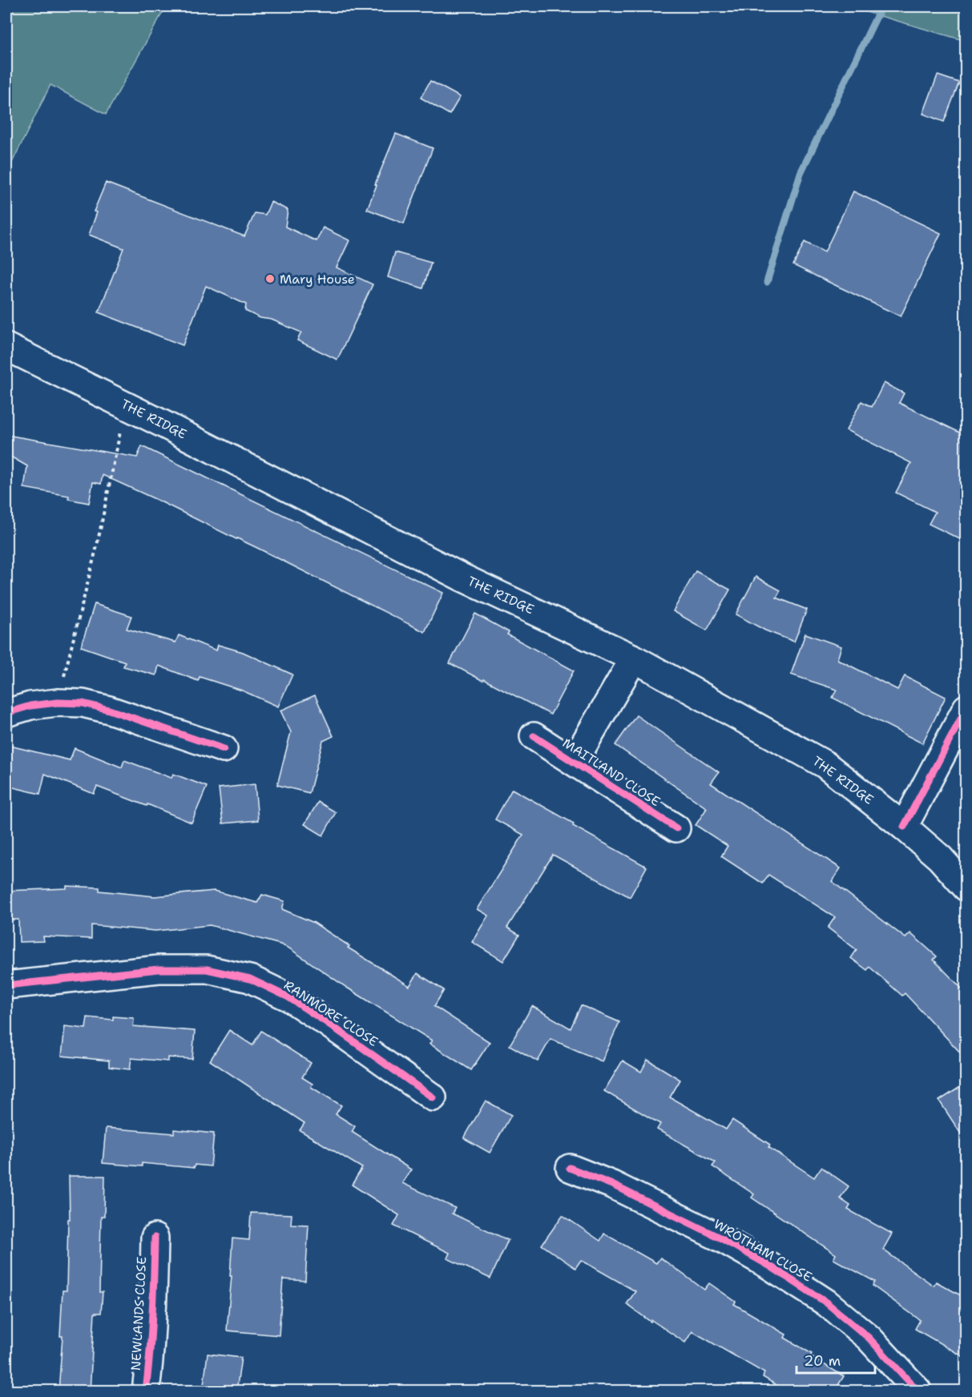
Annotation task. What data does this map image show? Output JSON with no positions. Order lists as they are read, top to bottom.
{
  "streets": {
    "street": [
      "THE RIDGE",
      "MAITLAND CLOSE",
      "RANMORE CLOSE",
      "WROTHAM CLOSE",
      "NEWLANDS CLOSE"
    ]
  },
  "crossings": [
    ["THE RIDGE", "MAITLAND CLOSE"]
  ],
  "places": ["Mary House"],
  "scale_bar": "20 m"
}
